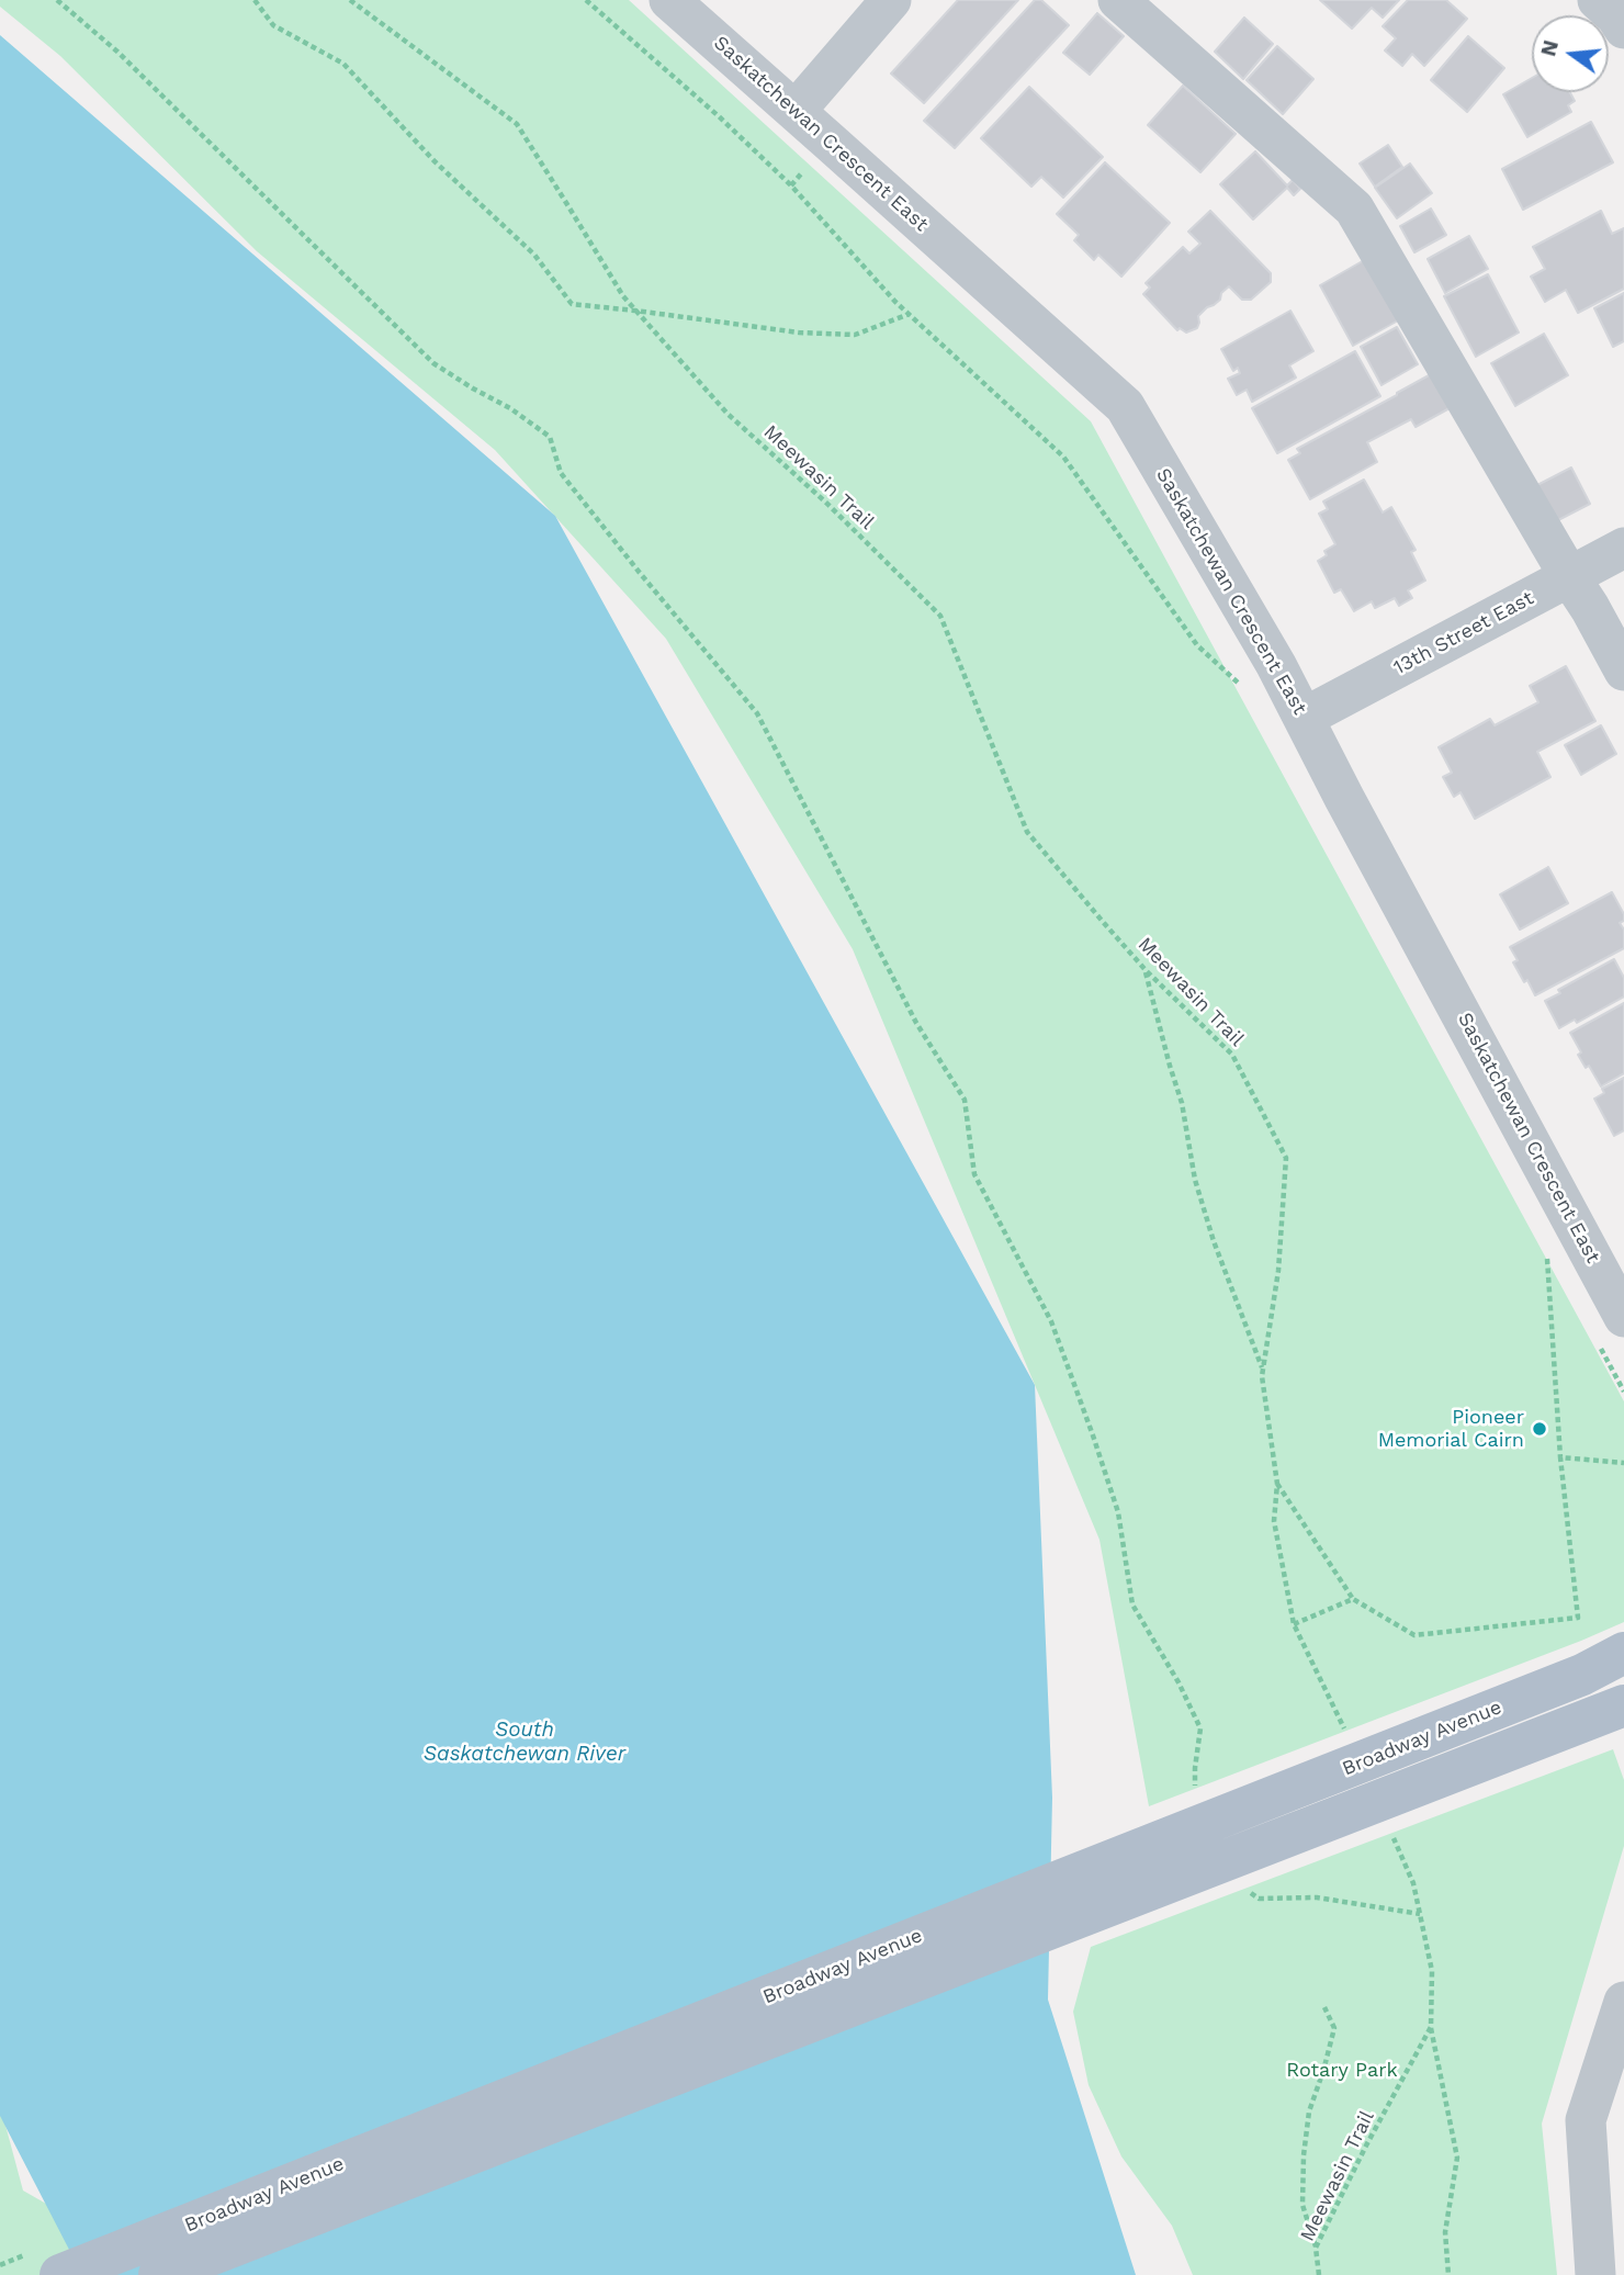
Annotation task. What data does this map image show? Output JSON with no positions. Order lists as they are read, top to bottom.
{
  "streets": {
    "main road": ["Broadway Avenue"],
    "street": ["Saskatchewan Crescent East", "13th Street East"],
    "path": ["Meewasin Trail"]
  },
  "crossings": [
    ["Saskatchewan Crescent East", "13th Street East"]
  ],
  "water": ["South Saskatchewan River"],
  "parks": ["Rotary Park"],
  "places": ["Pioneer Memorial Cairn"],
  "north": "left"
}
